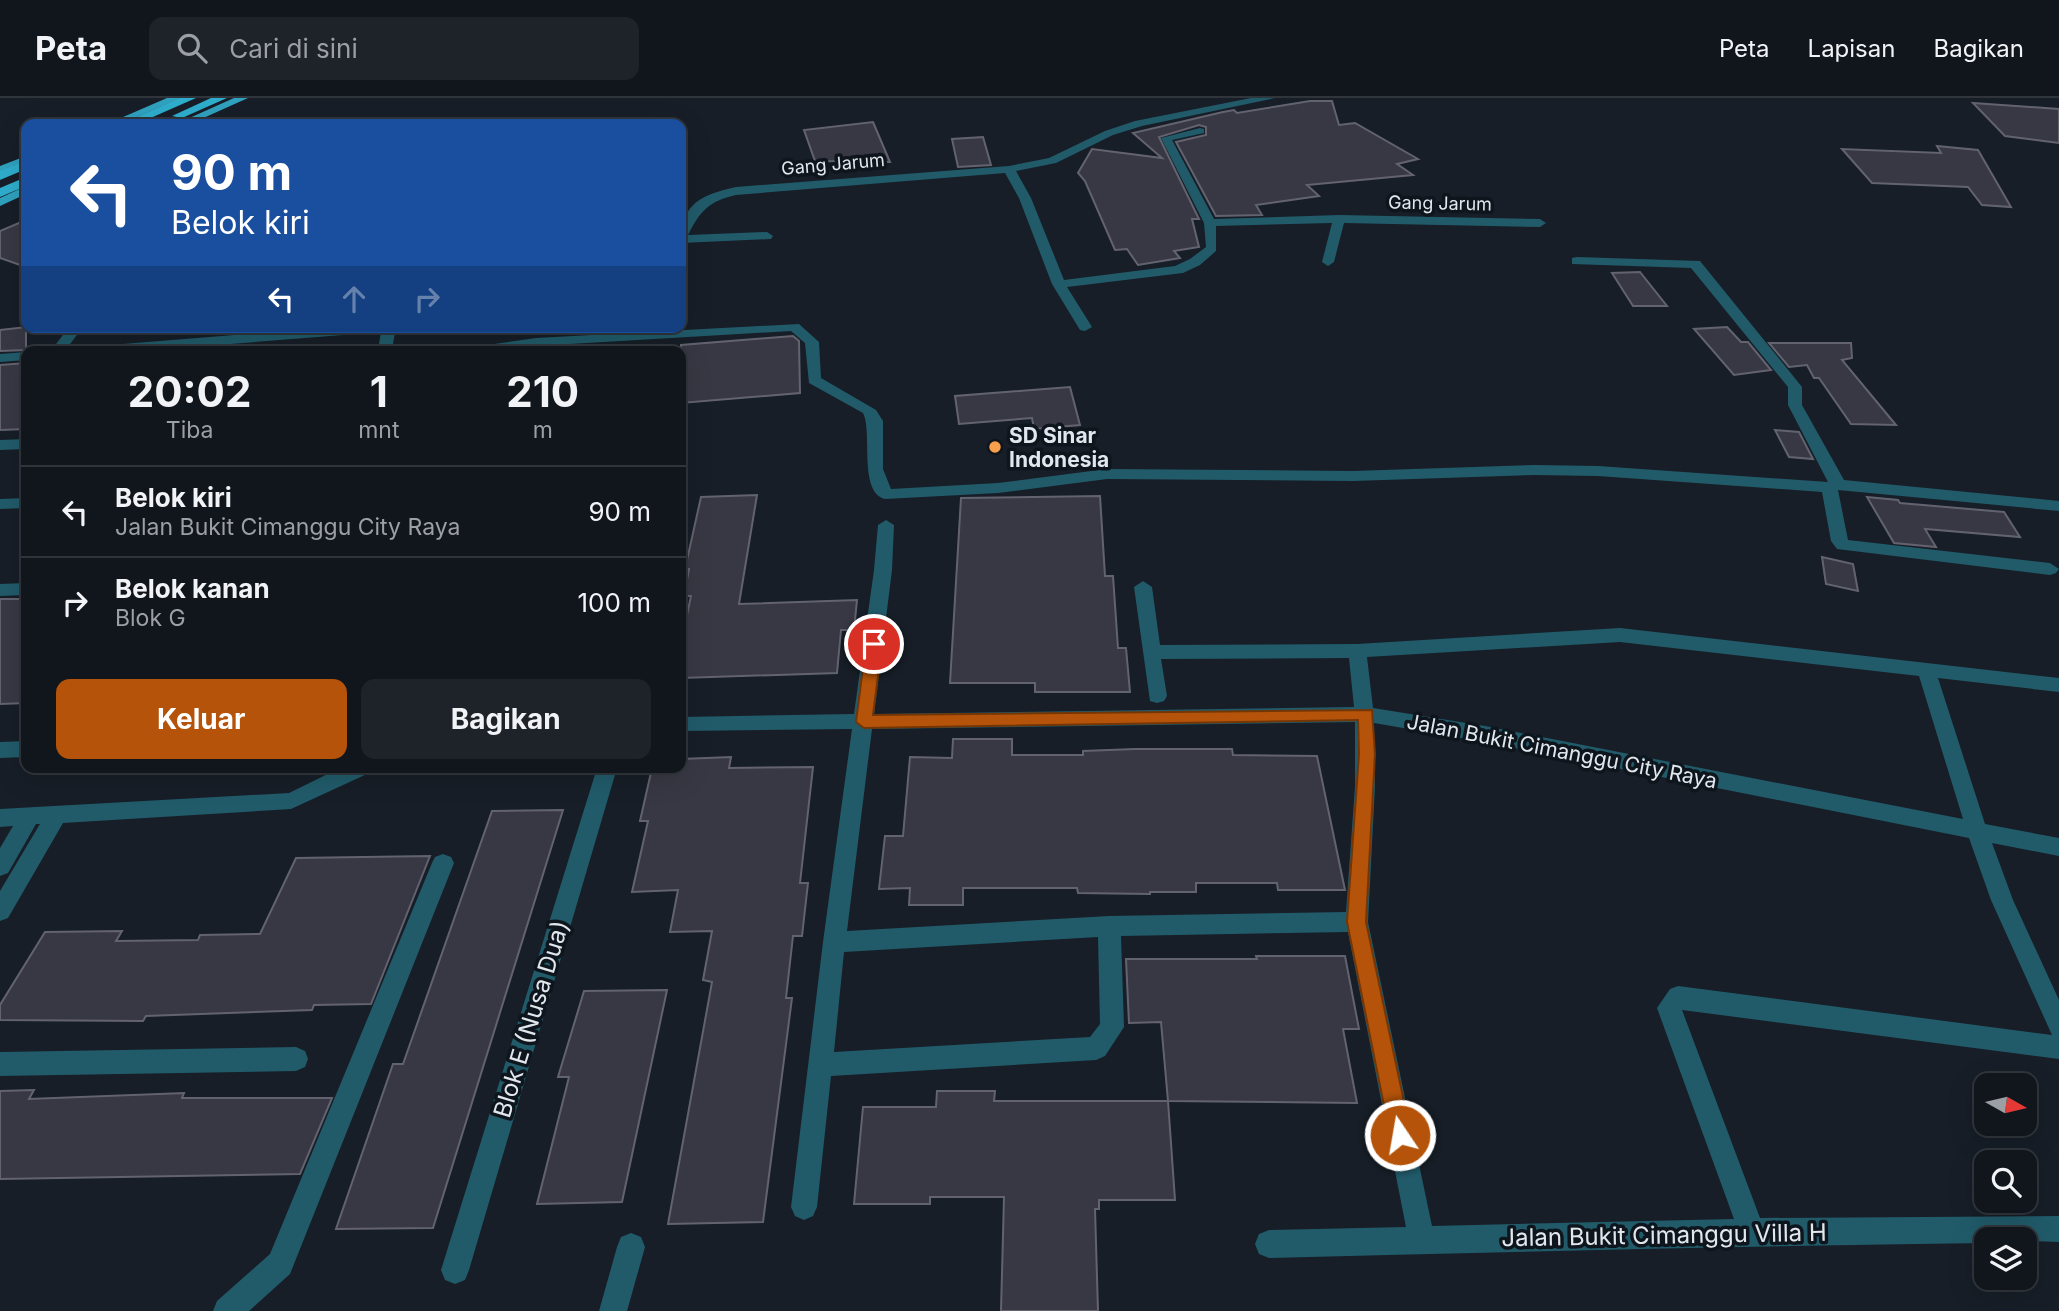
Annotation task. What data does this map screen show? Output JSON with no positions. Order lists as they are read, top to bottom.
{
  "streets": {
    "street": [
      "Gang Jarum",
      "Jalan Bukit Cimanggu City Raya",
      "Blok E (Nusa Dua)",
      "Jalan Bukit Cimanggu Villa H"
    ]
  },
  "places": ["SD Sinar Indonesia"],
  "north": "right",
  "page": {
    "header": "Peta",
    "search": "Cari di sini",
    "nav": ["Peta", "Lapisan", "Bagikan"],
    "turn": ["90 m", "Belok kiri"],
    "eta": [
      "20:02",
      "Tiba",
      "1",
      "mnt",
      "210",
      "m"
    ],
    "list": [
      {
        "name": "Belok kiri",
        "note": "Jalan Bukit Cimanggu City Raya",
        "value": "90 m"
      },
      {
        "name": "Belok kanan",
        "note": "Blok G",
        "value": "100 m"
      }
    ],
    "buttons": ["Keluar", "Bagikan"]
  }
}
